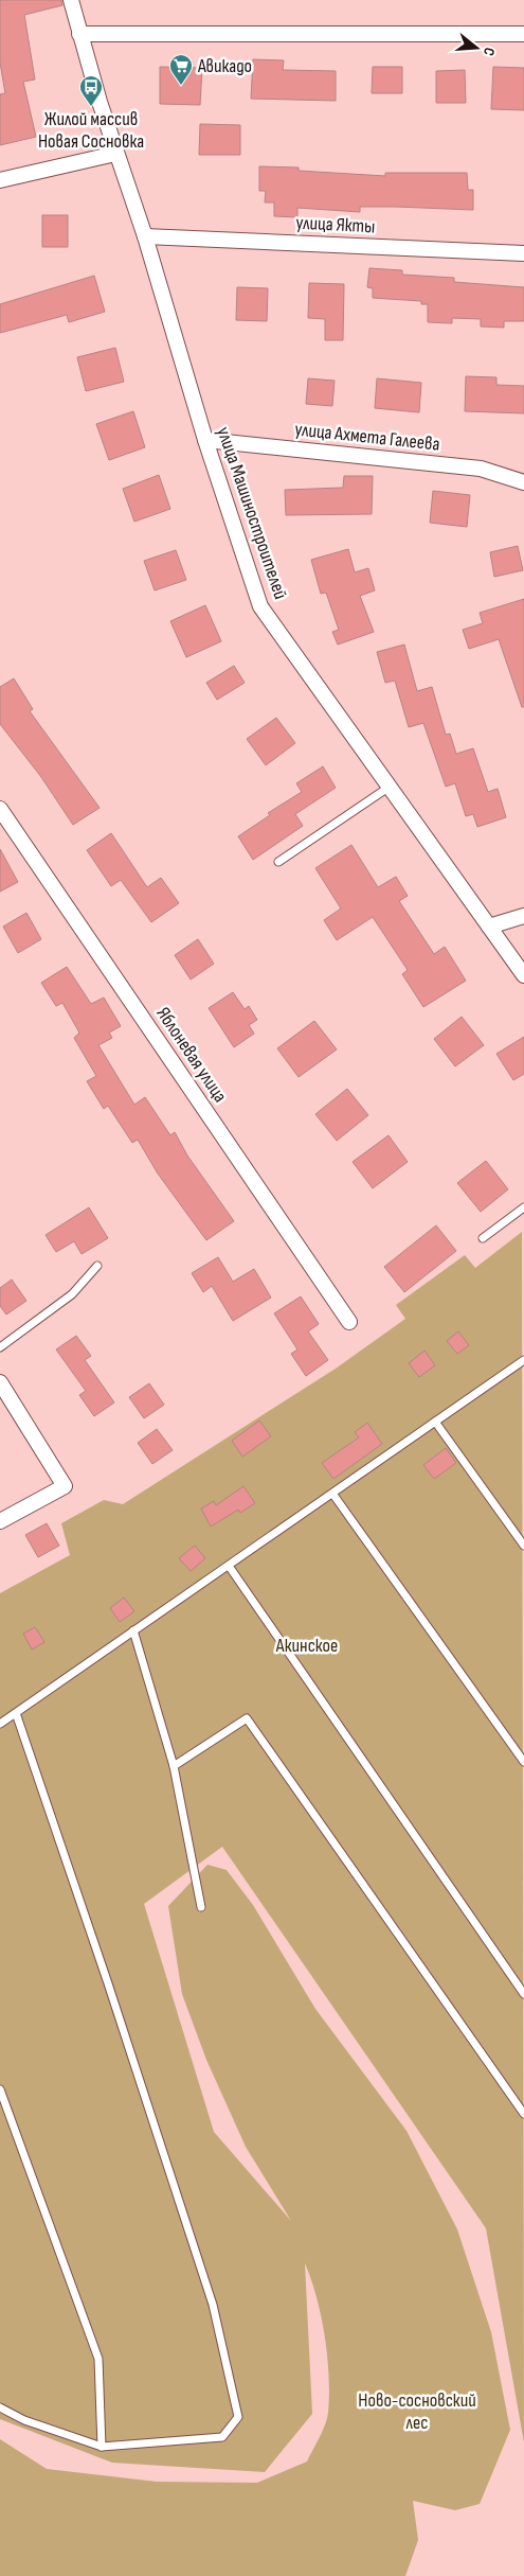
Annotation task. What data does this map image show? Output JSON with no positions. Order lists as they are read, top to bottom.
{
  "streets": {
    "street": [
      "улица Якты",
      "улица Ахмета Галеева",
      "улица Машиностроителей",
      "Яблоневая улица"
    ]
  },
  "crossings": [
    ["улица Якты", "улица Машиностроителей"],
    ["улица Ахмета Галеева", "улица Машиностроителей"]
  ],
  "parks": ["Акинское", "Ново-сосновский лес"],
  "places": {
    "supermarket": ["Авикадо"],
    "bus stop": ["Жилой массив Новая Сосновка"]
  },
  "north": "right"
}
